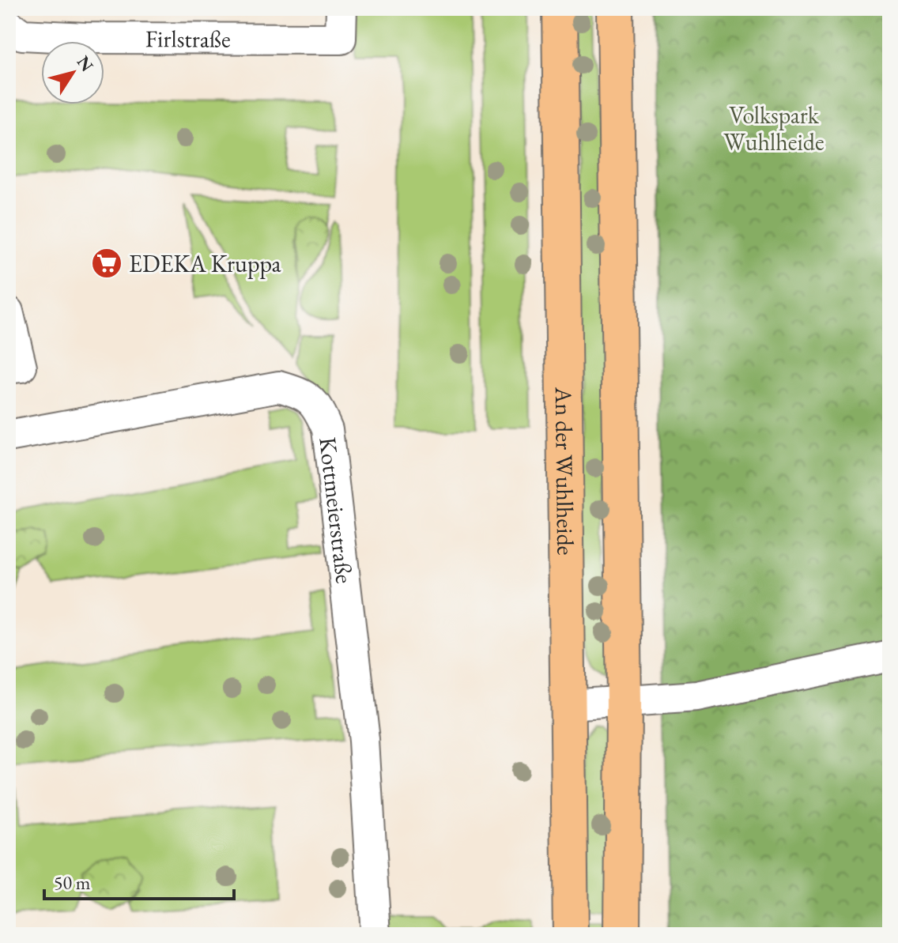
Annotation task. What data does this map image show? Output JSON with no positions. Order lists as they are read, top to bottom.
{
  "streets": {
    "main road": ["An der Wuhlheide"],
    "lane": ["Firlstraße", "Kottmeierstraße"]
  },
  "parks": ["Volkspark Wuhlheide"],
  "places": {
    "supermarket": ["EDEKA Kruppa"]
  },
  "scale_bar": "50 m",
  "north": "top right"
}
